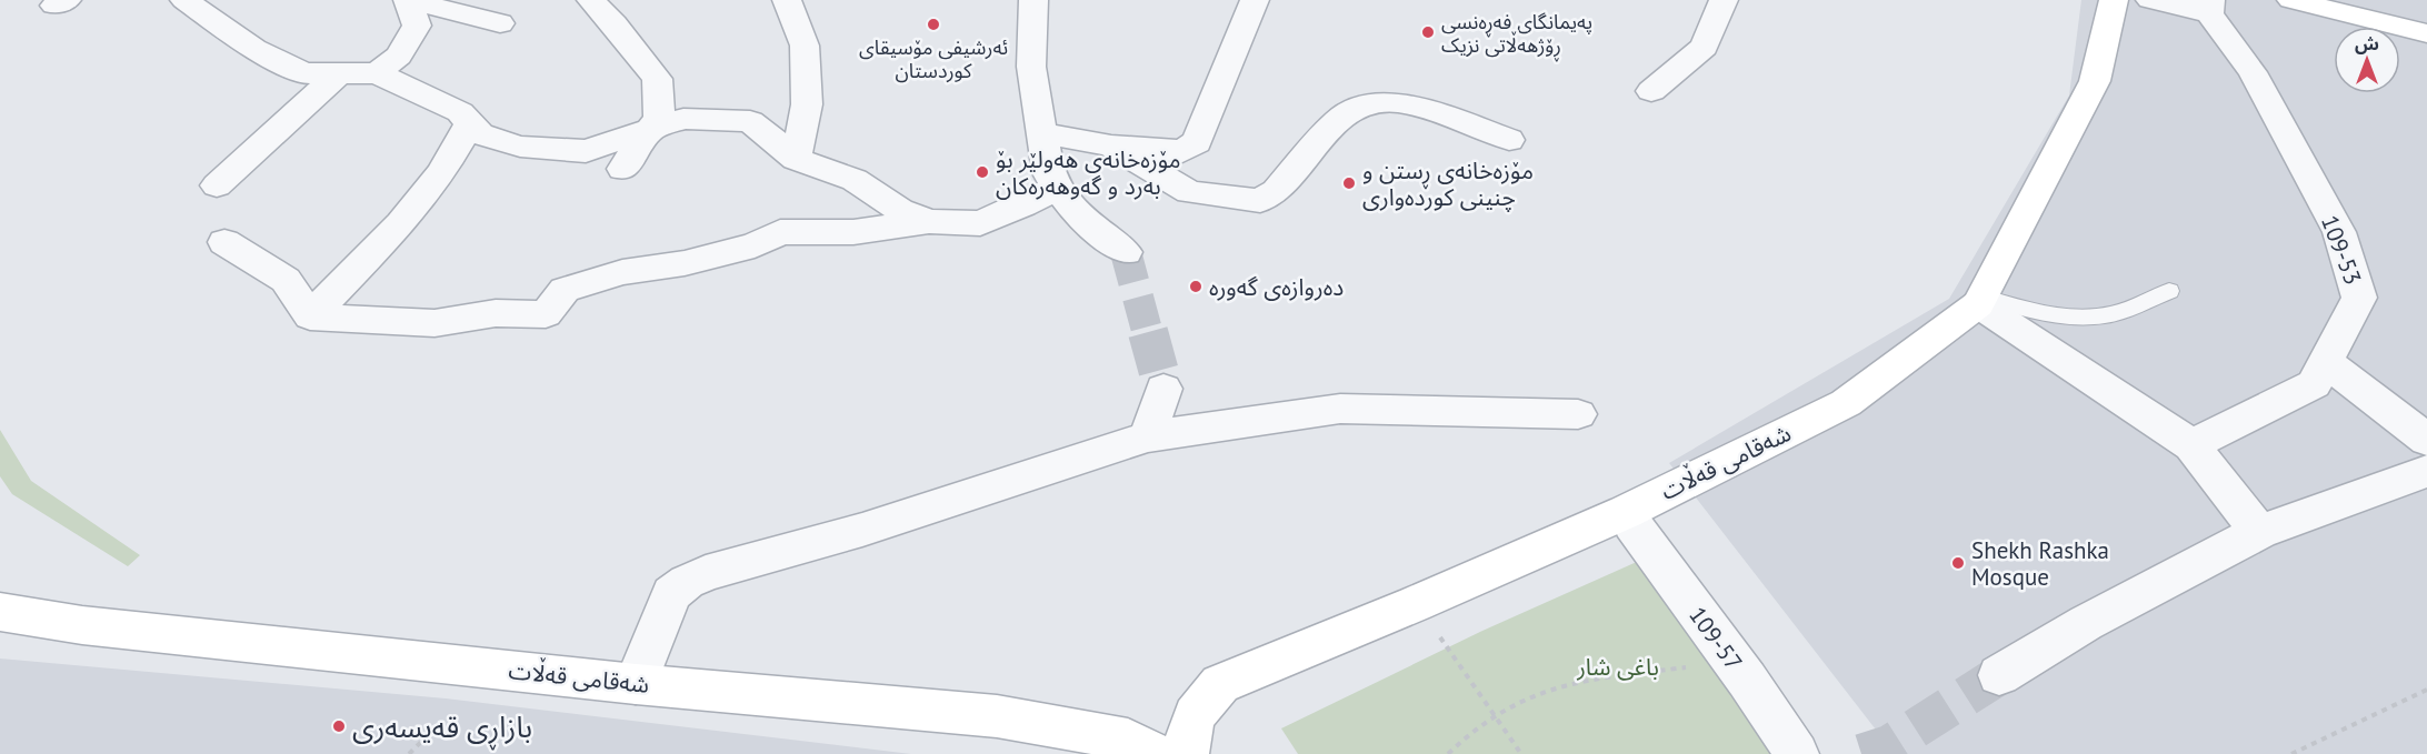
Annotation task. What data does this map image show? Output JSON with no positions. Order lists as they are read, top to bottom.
{
  "streets": {
    "main road": ["شەقامی قەڵات"],
    "street": ["109-53", "109-57"]
  },
  "parks": ["باغی شار"],
  "places": [
    "ئەرشیفی مۆسیقای کوردستان",
    "پەیمانگای فەڕەنسی ڕۆژهەڵاتی نزیک",
    "مۆزەخانەی هەولێر بۆ بەرد و گەوهەرەکان",
    "مۆزەخانەی ڕستن و چنینی کوردەواری",
    "دەروازەی گەورە",
    "Shekh Rashka Mosque",
    "بازاڕی قەیسەری"
  ],
  "north": "top"
}
